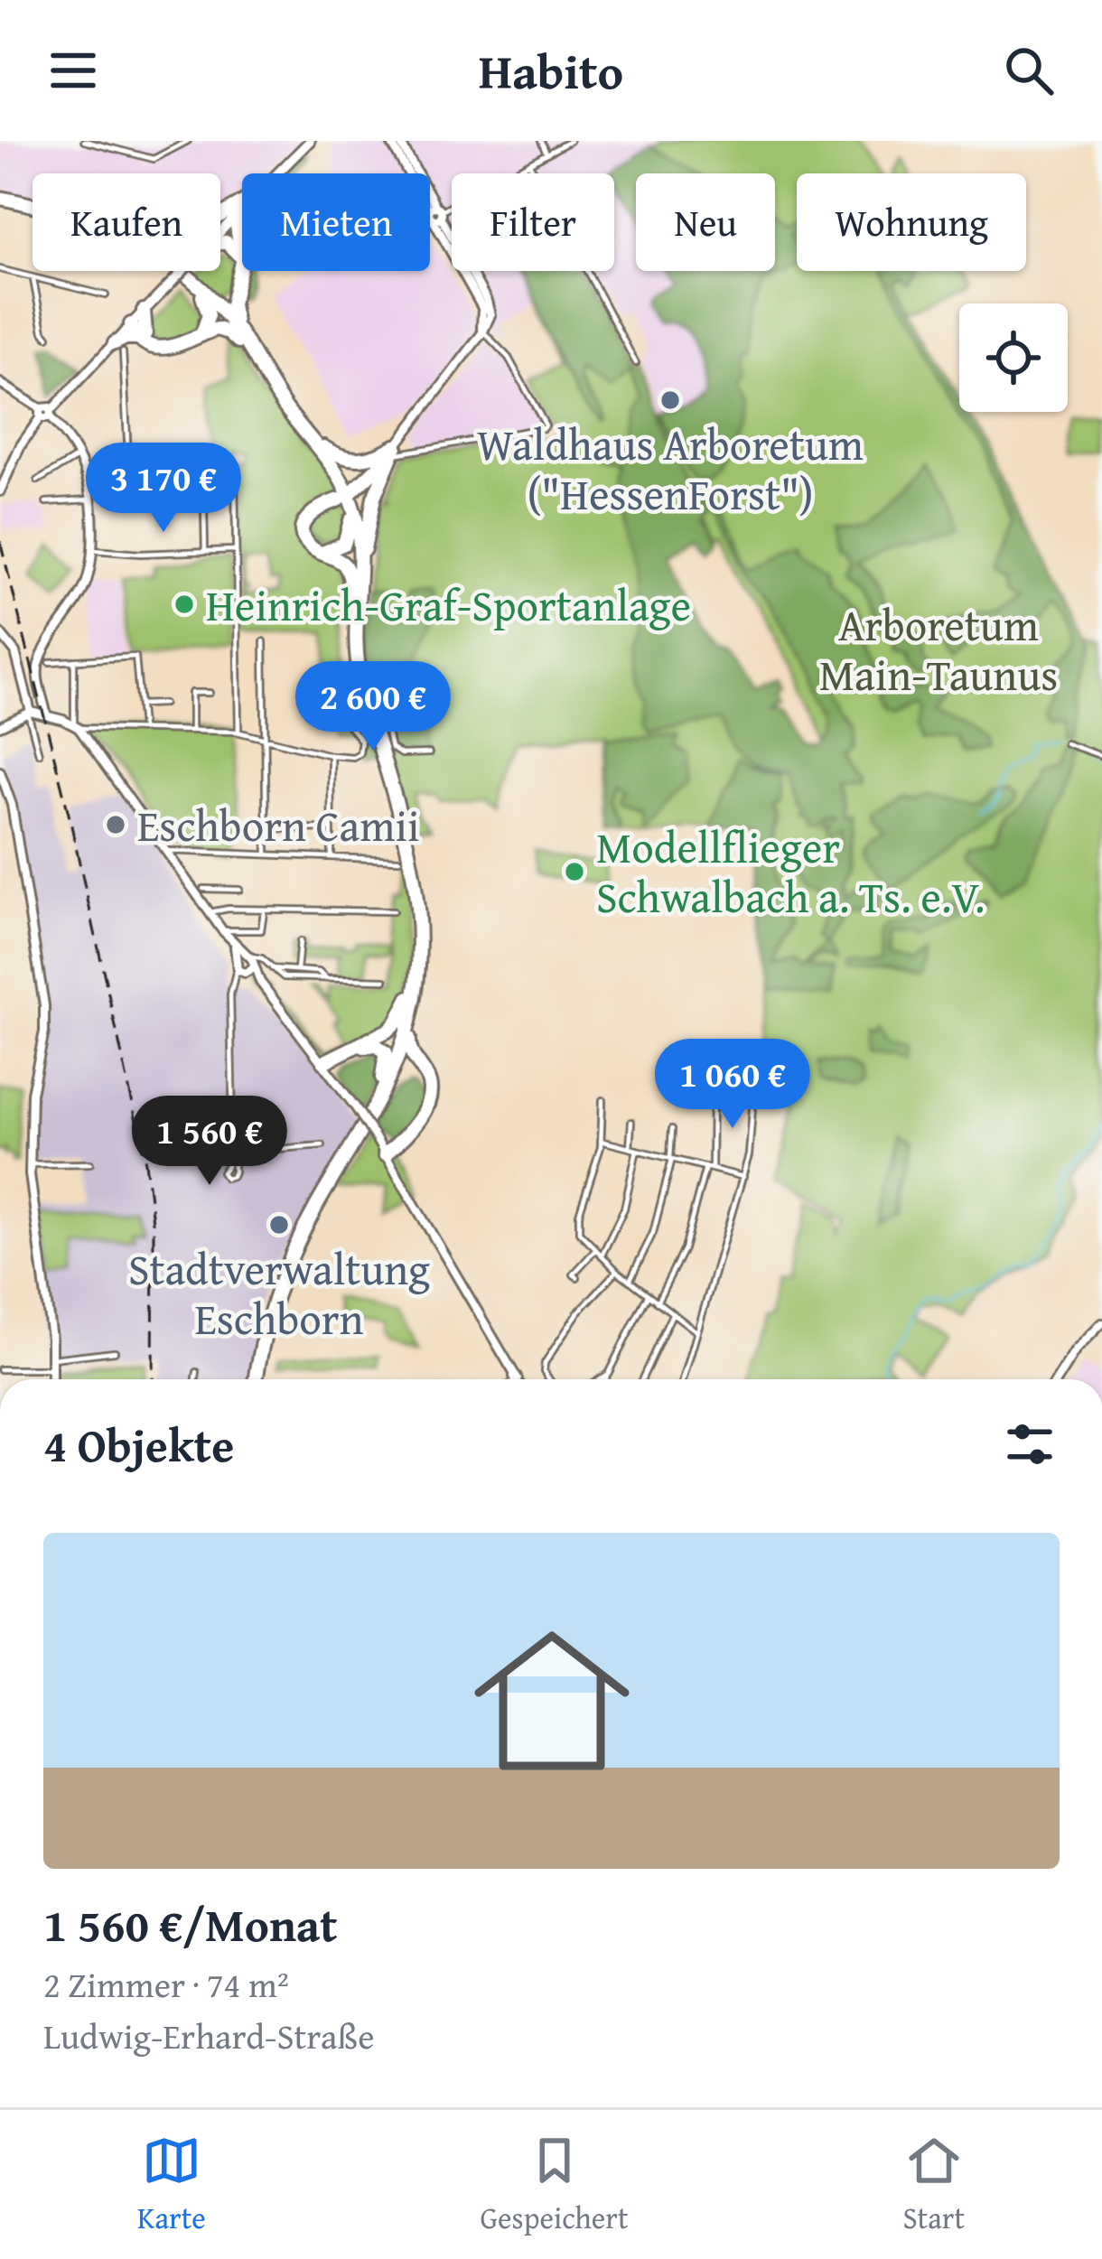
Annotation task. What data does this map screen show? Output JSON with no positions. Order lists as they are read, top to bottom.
{
  "parks": ["Arboretum Main-Taunus"],
  "places": [
    "Waldhaus Arboretum (\"HessenForst\")",
    "Heinrich-Graf-Sportanlage",
    "Eschborn Camii",
    "Modellflieger Schwalbach a. Ts. e.V.",
    "Stadtverwaltung Eschborn"
  ],
  "page": {
    "header": "Habito",
    "chip": [
      "Kaufen",
      "Mieten",
      "Filter",
      "Neu",
      "Wohnung"
    ],
    "price": [
      "3 170 €",
      "2 600 €",
      "1 060 €",
      "1 560 €"
    ],
    "heading": "4 Objekte",
    "list": [
      {
        "name": "1 560 €/Monat",
        "note": "2 Zimmer · 74 m² · Ludwig-Erhard-Straße"
      }
    ],
    "tabs": ["Karte", "Gespeichert", "Start"]
  }
}
